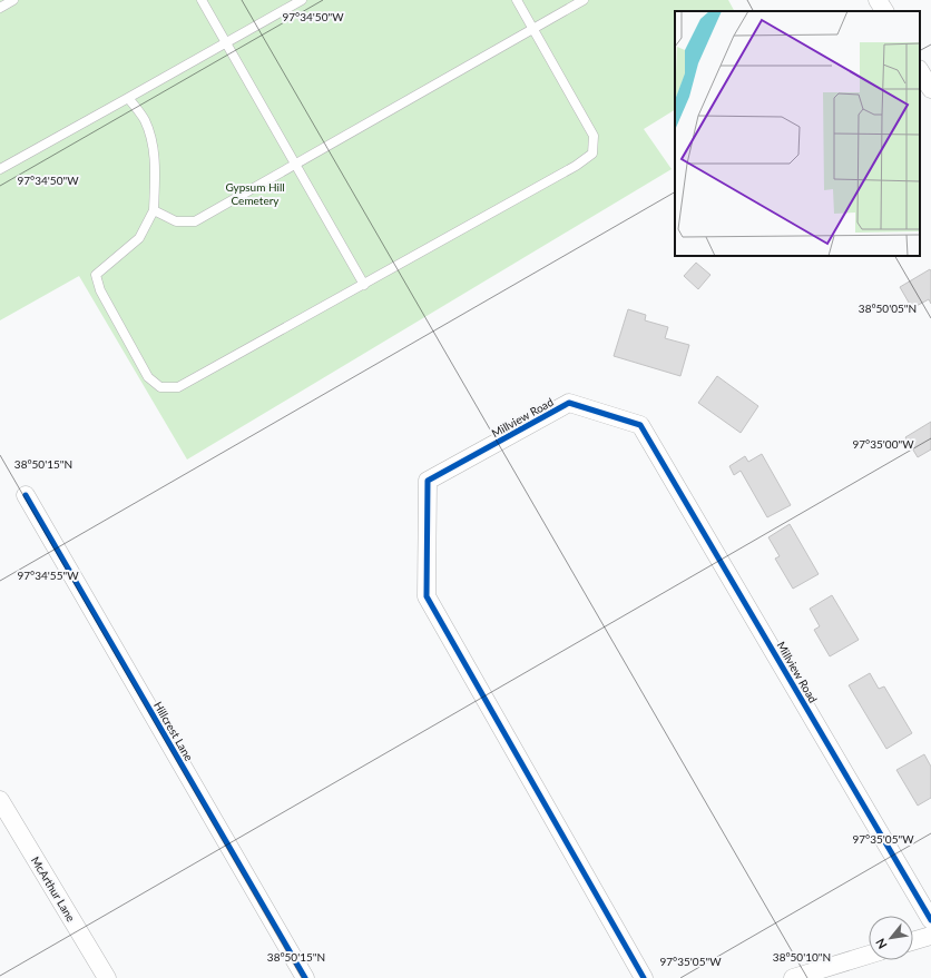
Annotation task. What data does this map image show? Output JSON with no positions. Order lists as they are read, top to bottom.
{
  "streets": {
    "street": ["Millview Road", "Hillcrest Lane", "McArthur Lane"]
  },
  "parks": ["Gypsum Hill Cemetery"],
  "north": "bottom left",
  "coordinates": [
    "97°34'50\"W",
    "38°50'05\"N",
    "97°35'00\"W",
    "38°50'15\"N",
    "97°34'55\"W",
    "97°35'05\"W",
    "38°50'10\"N"
  ]
}
